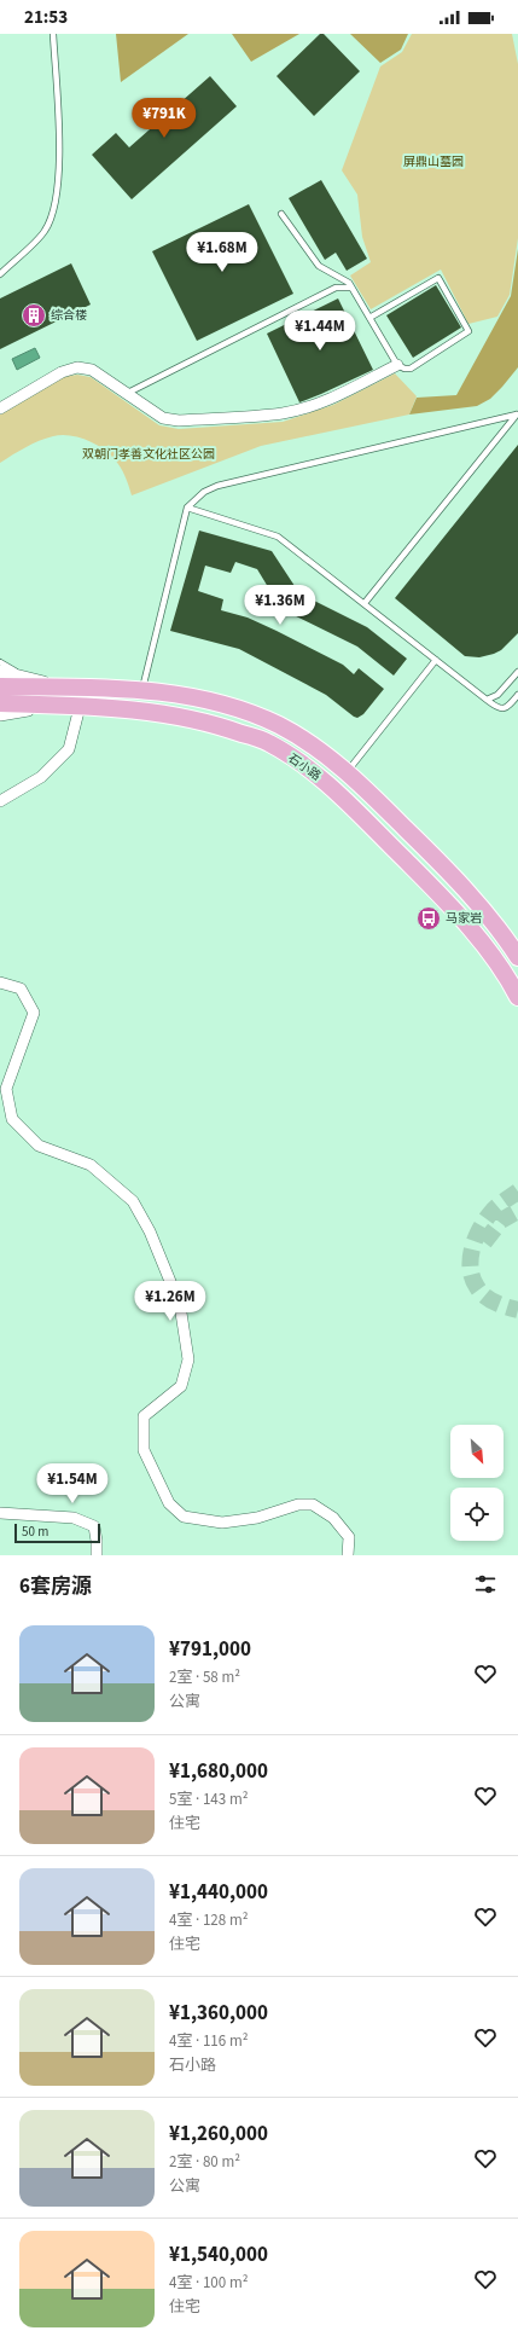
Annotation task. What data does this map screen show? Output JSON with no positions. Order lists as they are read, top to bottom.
{
  "streets": {
    "main road": ["石小路"]
  },
  "parks": ["屏鼎山墓园", "双朝门孝善文化社区公园"],
  "places": {
    "building": ["综合楼"],
    "bus stop": ["马家岩"]
  },
  "scale_bar": "50 m",
  "north": "bottom right",
  "page": {
    "status": "21:53",
    "price": [
      "¥791K",
      "¥1.68M",
      "¥1.44M",
      "¥1.36M",
      "¥1.26M",
      "¥1.54M"
    ],
    "scale": "50 m",
    "heading": "6套房源",
    "list": [
      {
        "name": "¥791,000",
        "note": "2室 · 58 m² · 公寓"
      },
      {
        "name": "¥1,680,000",
        "note": "5室 · 143 m² · 住宅"
      },
      {
        "name": "¥1,440,000",
        "note": "4室 · 128 m² · 住宅"
      },
      {
        "name": "¥1,360,000",
        "note": "4室 · 116 m² · 石小路"
      },
      {
        "name": "¥1,260,000",
        "note": "2室 · 80 m² · 公寓"
      },
      {
        "name": "¥1,540,000",
        "note": "4室 · 100 m² · 住宅"
      }
    ]
  }
}
